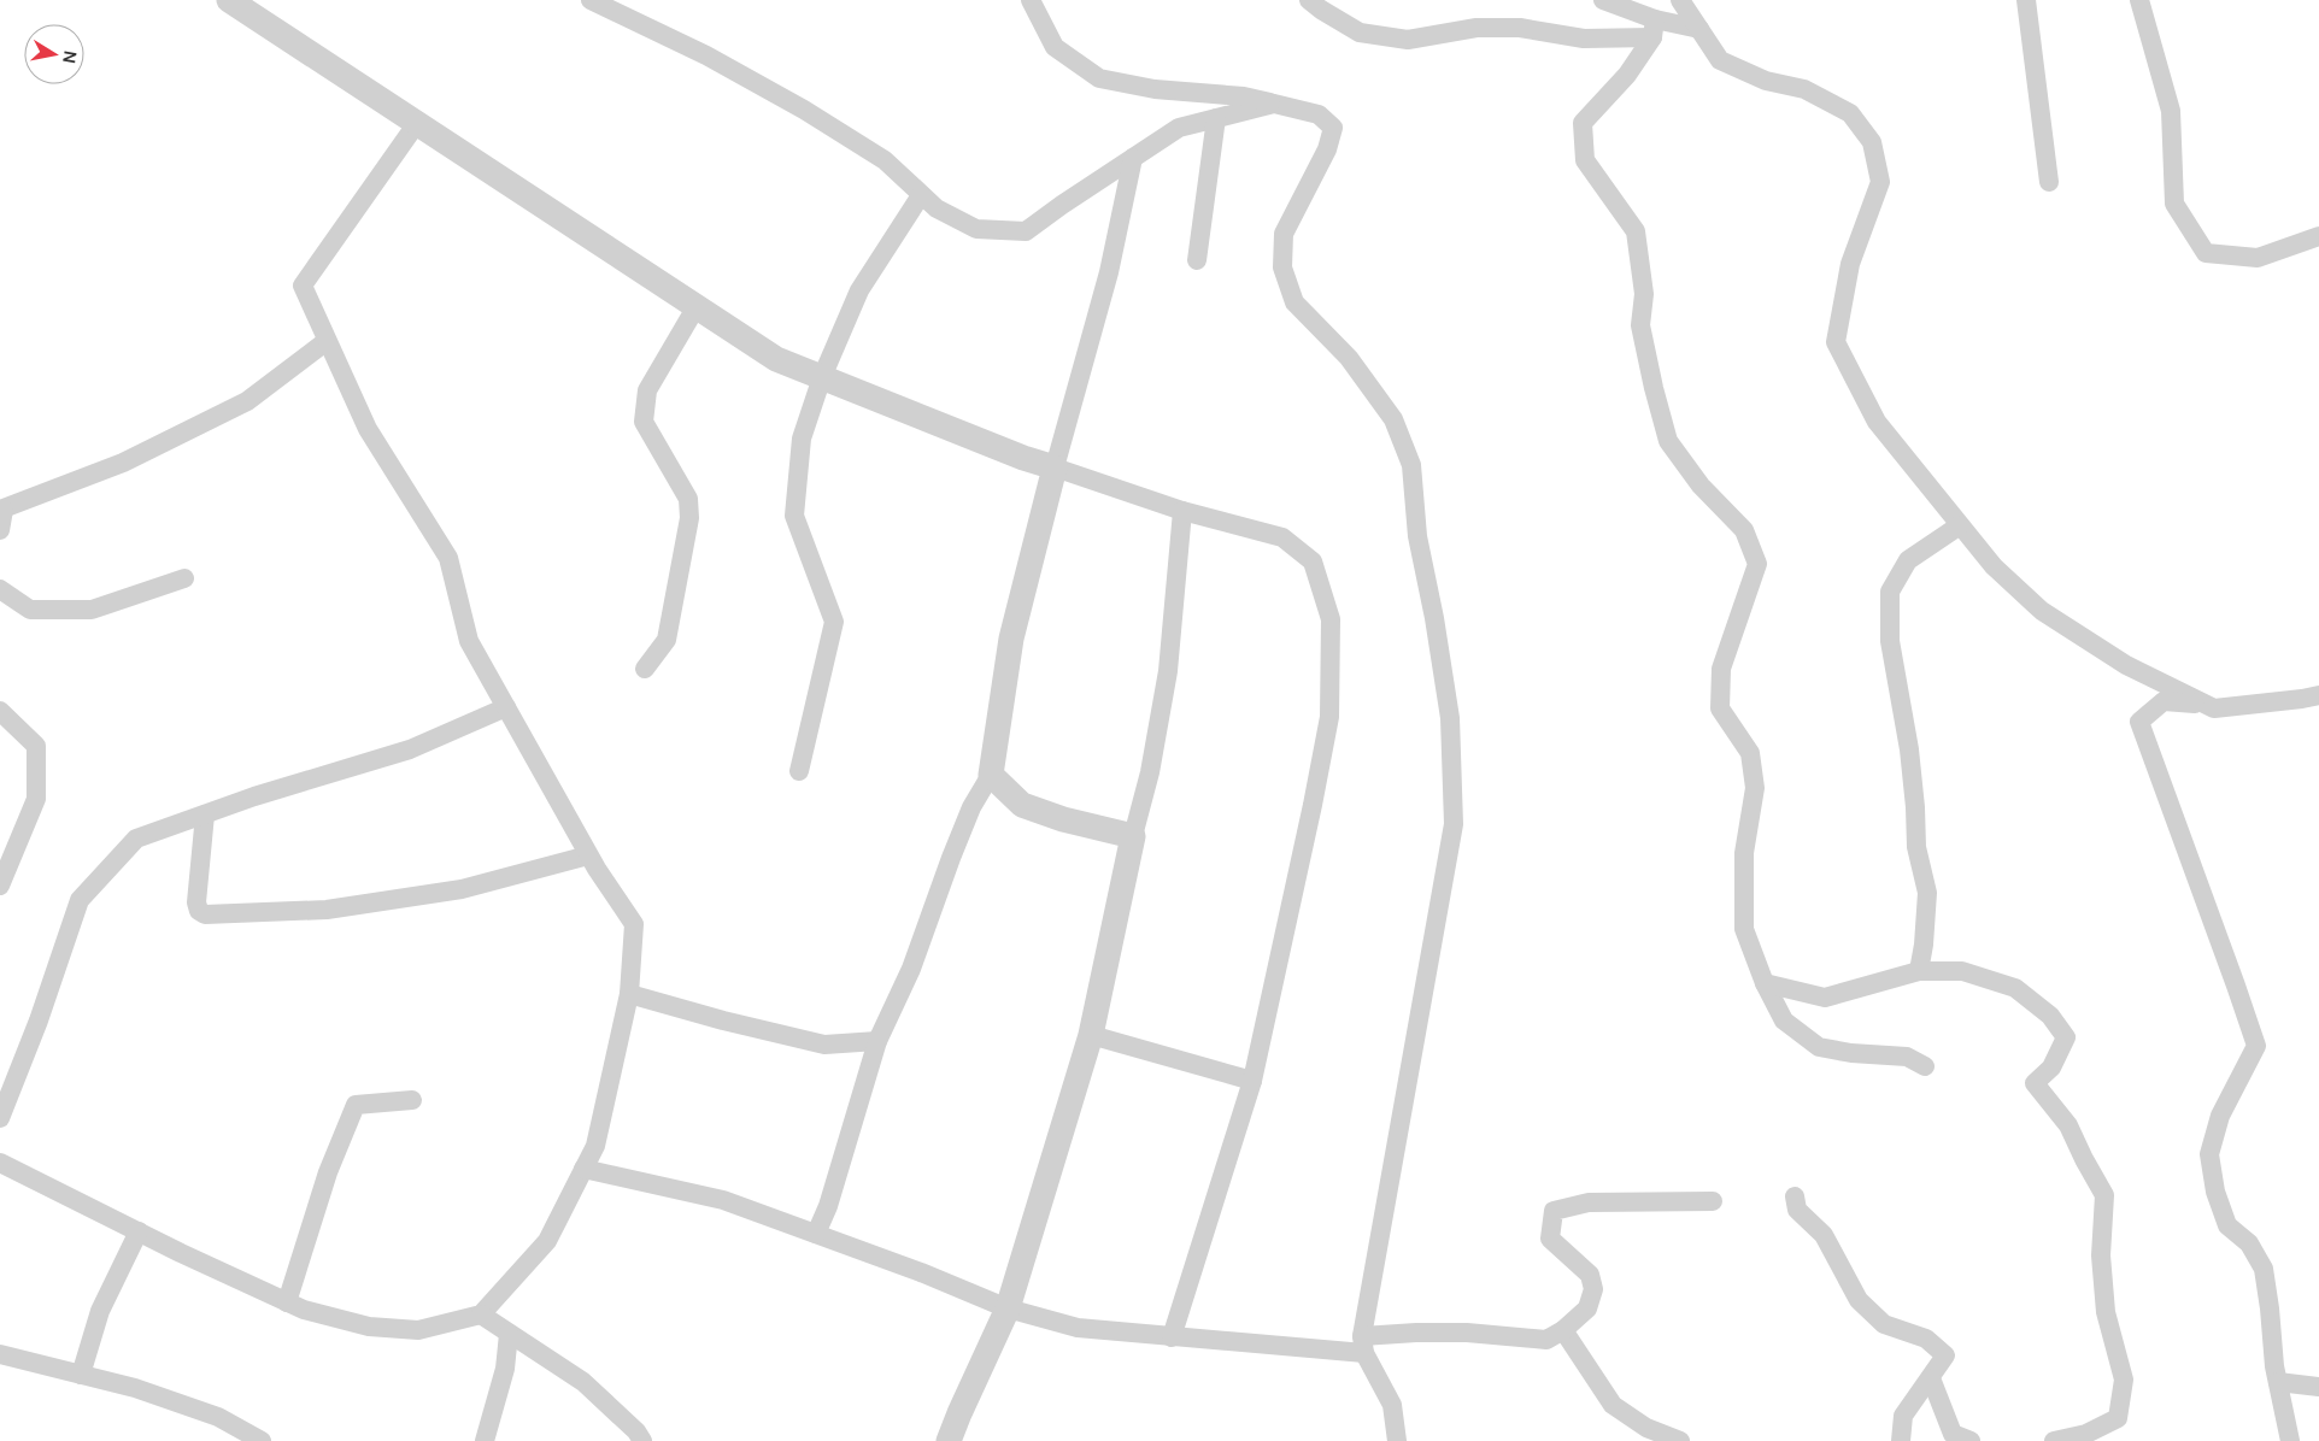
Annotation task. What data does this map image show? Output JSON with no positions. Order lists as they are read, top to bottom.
{
  "north": "right"
}
